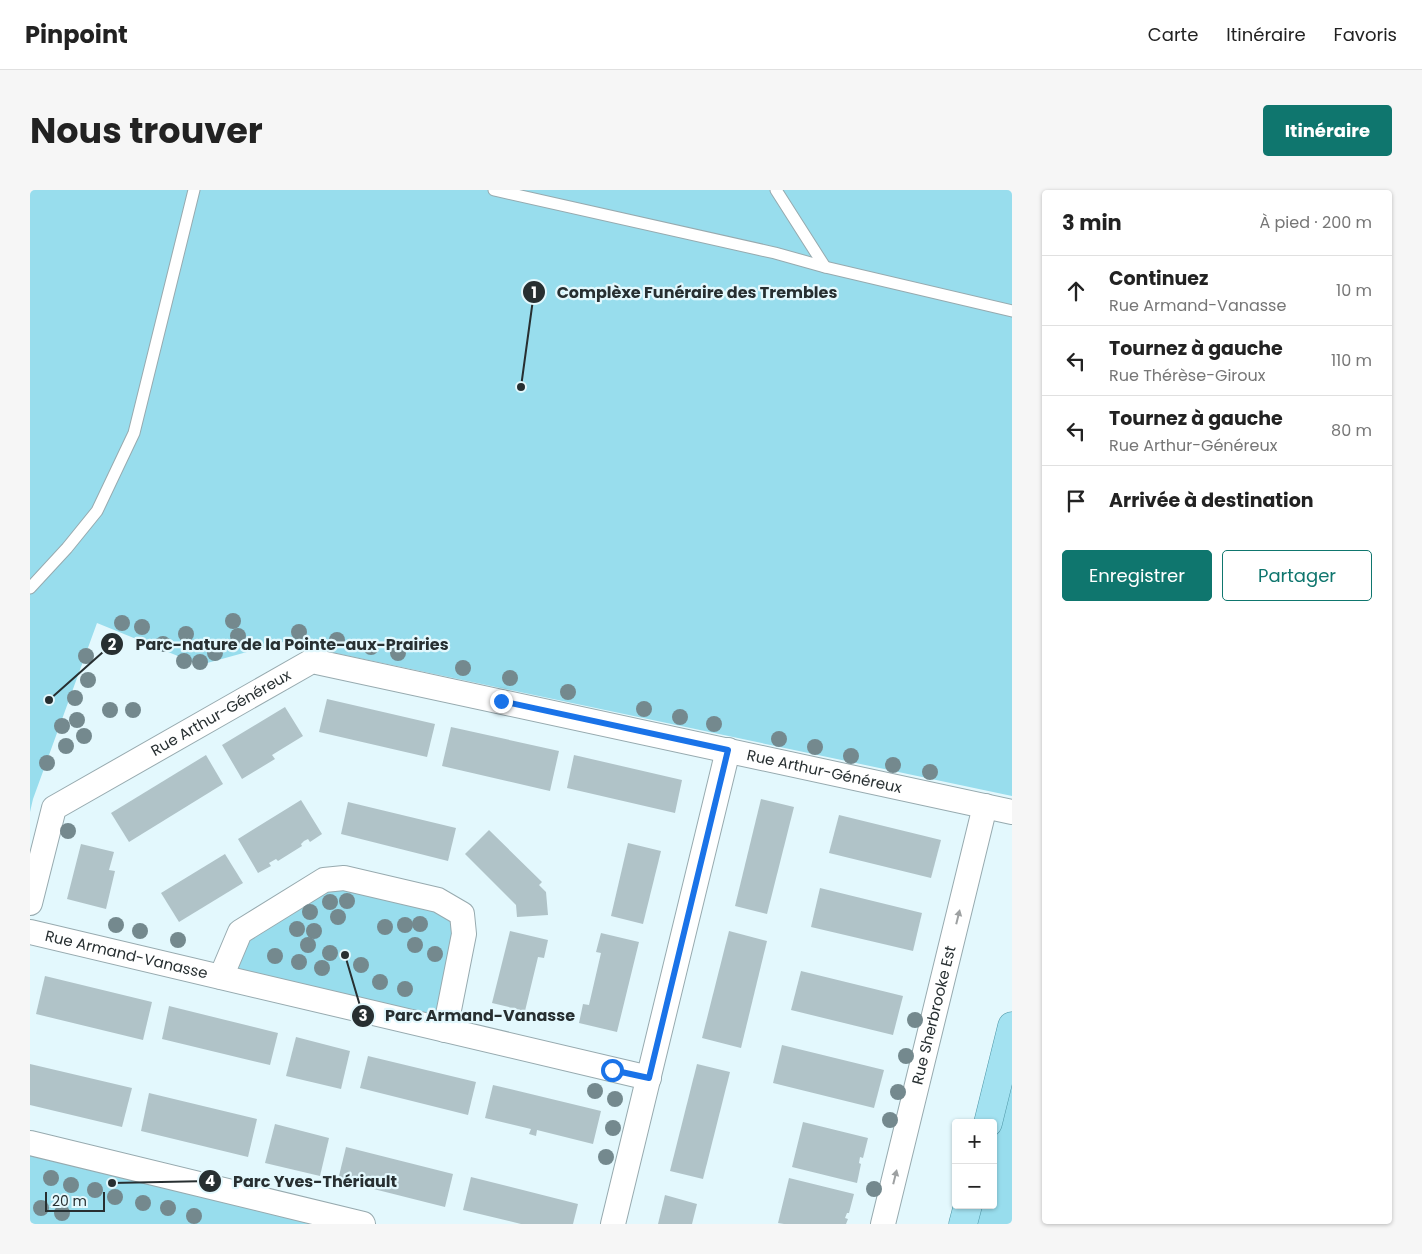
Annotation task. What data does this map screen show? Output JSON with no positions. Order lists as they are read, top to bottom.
{
  "streets": {
    "street": ["Rue Arthur-Généreux", "Rue Armand-Vanasse", "Rue Sherbrooke Est"]
  },
  "crossings": [
    ["Rue Arthur-Généreux", "Rue Sherbrooke Est"]
  ],
  "one_way": ["Rue Sherbrooke Est"],
  "places": [
    "Complèxe Funéraire des Trembles",
    "Parc-nature de la Pointe-aux-Prairies",
    "Parc Armand-Vanasse",
    "Parc Yves-Thériault"
  ],
  "scale_bar": "20 m",
  "page": {
    "header": "Pinpoint",
    "nav": ["Carte", "Itinéraire", "Favoris"],
    "title": "Nous trouver",
    "buttons": [
      "Itinéraire",
      ["Enregistrer", "Partager"]
    ],
    "heading": ["3 min", "À pied · 200 m"],
    "list": [
      ["Continuez", "Rue Armand-Vanasse", "10 m"],
      ["Tournez à gauche", "Rue Thérèse-Giroux", "110 m"],
      ["Tournez à gauche", "Rue Arthur-Généreux", "80 m"],
      "Arrivée à destination"
    ],
    "map_buttons": ["+", "−"],
    "scale": "20 m"
  }
}
